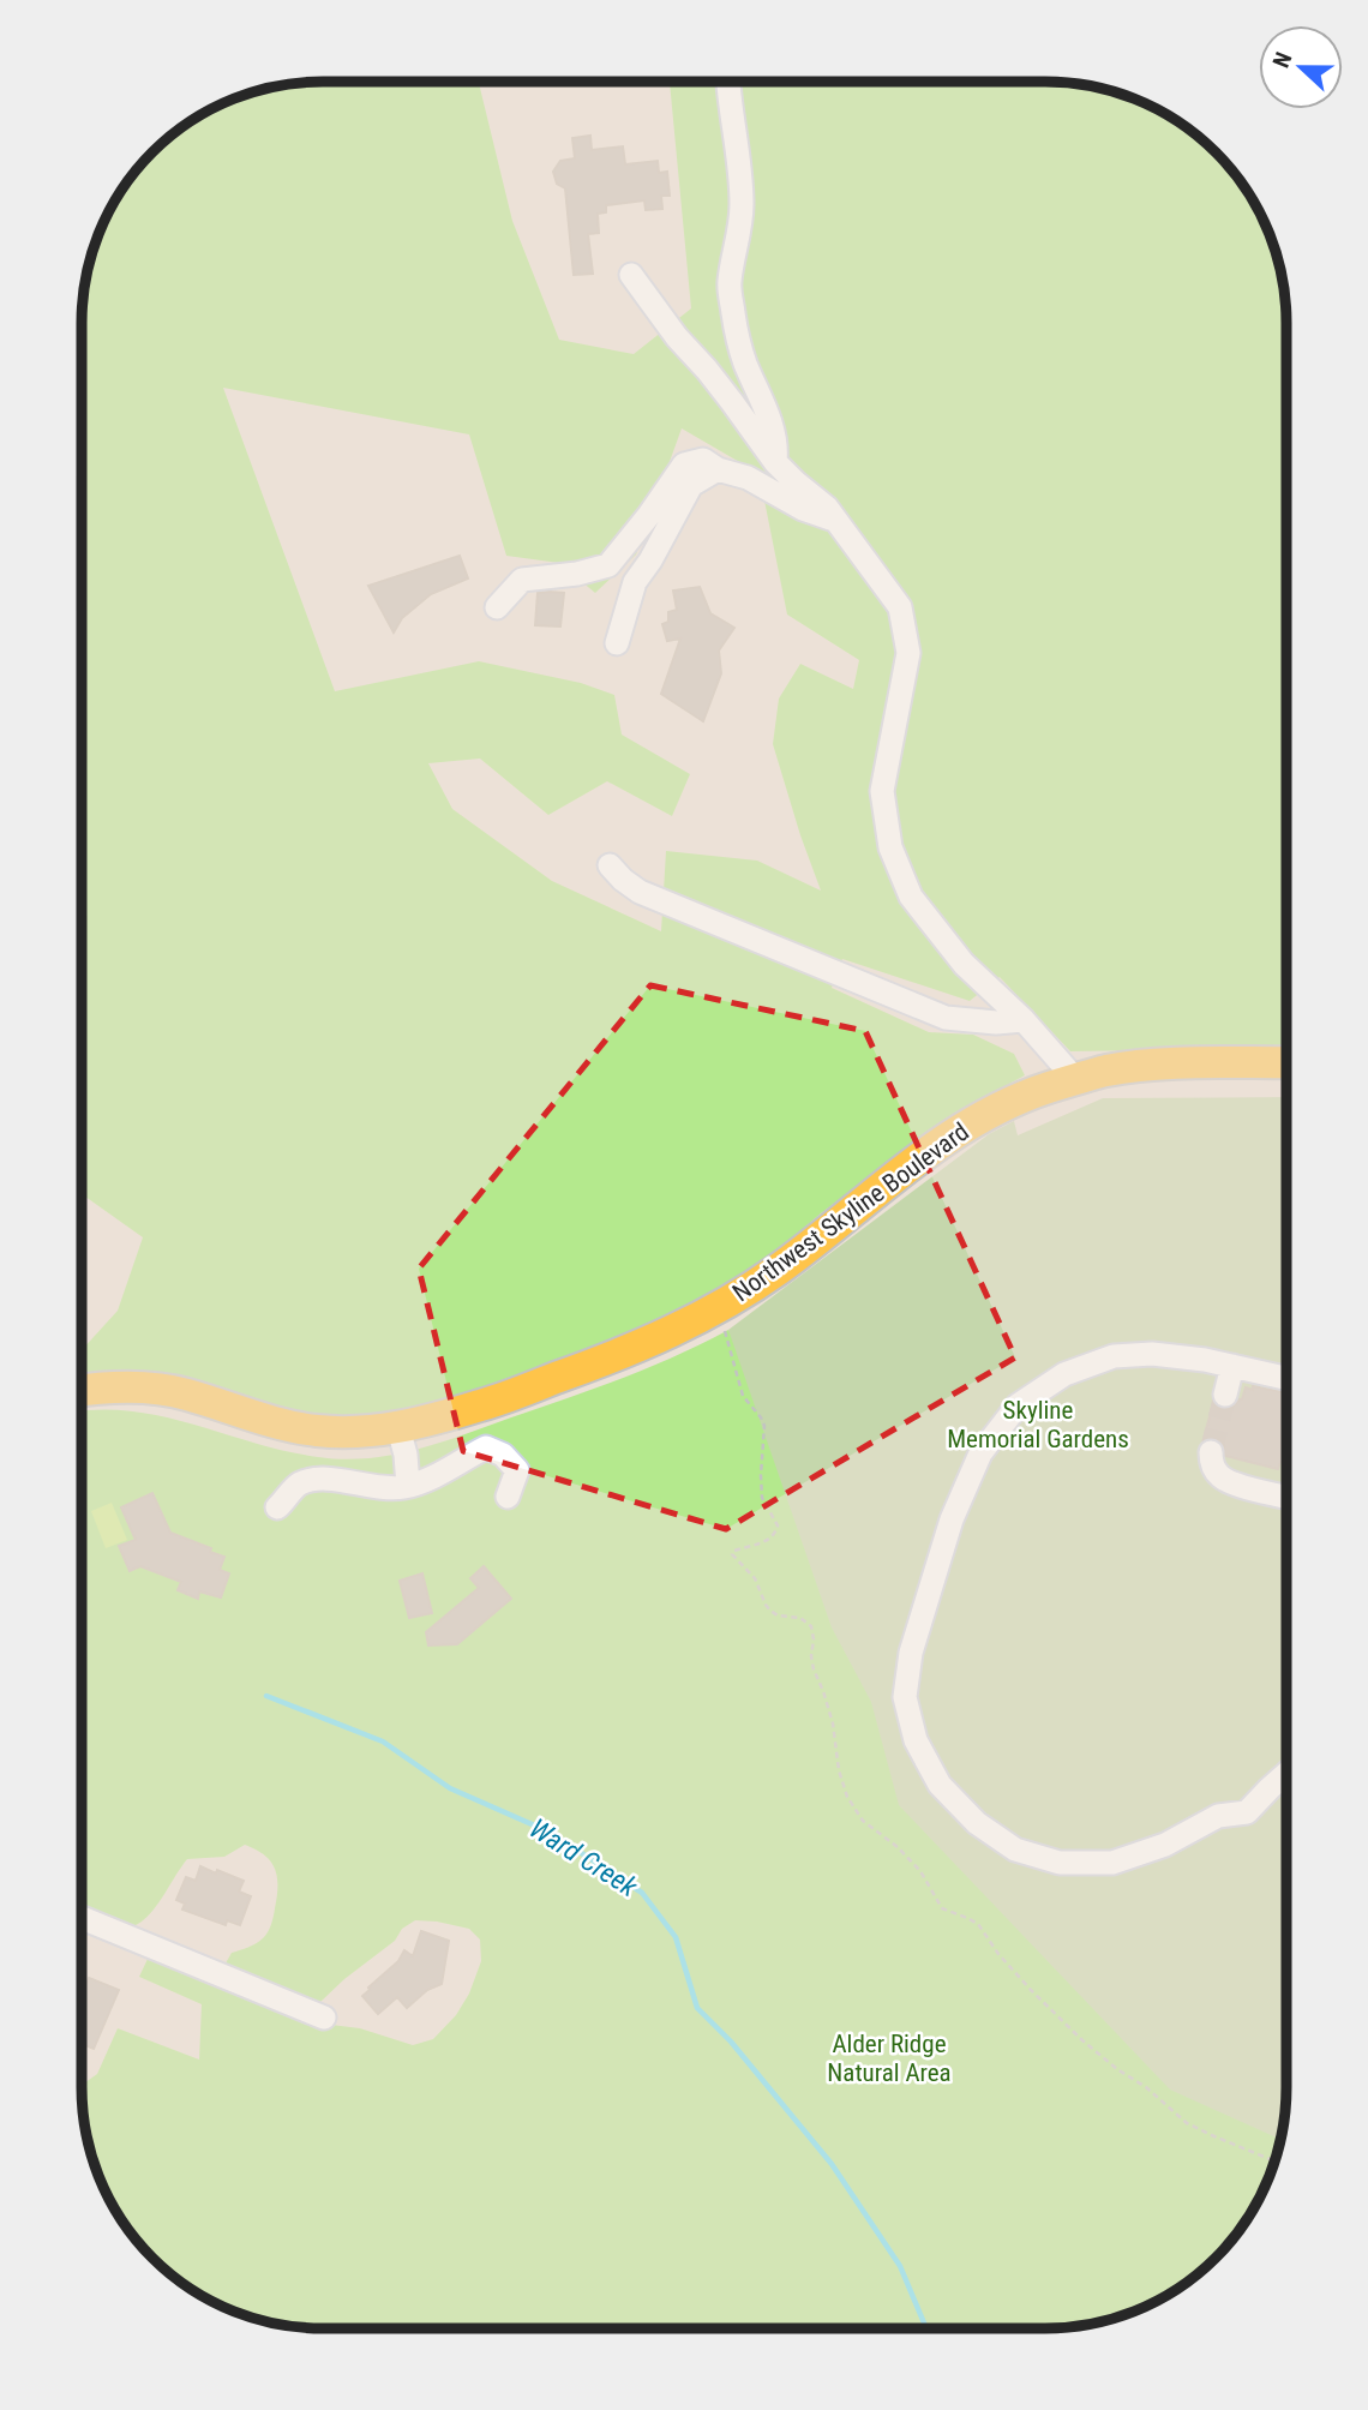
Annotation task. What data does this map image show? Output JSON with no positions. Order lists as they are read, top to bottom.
{
  "streets": {
    "main road": ["Northwest Skyline Boulevard"]
  },
  "water": ["Ward Creek"],
  "parks": ["Skyline Memorial Gardens", "Alder Ridge Natural Area"],
  "north": "left"
}
